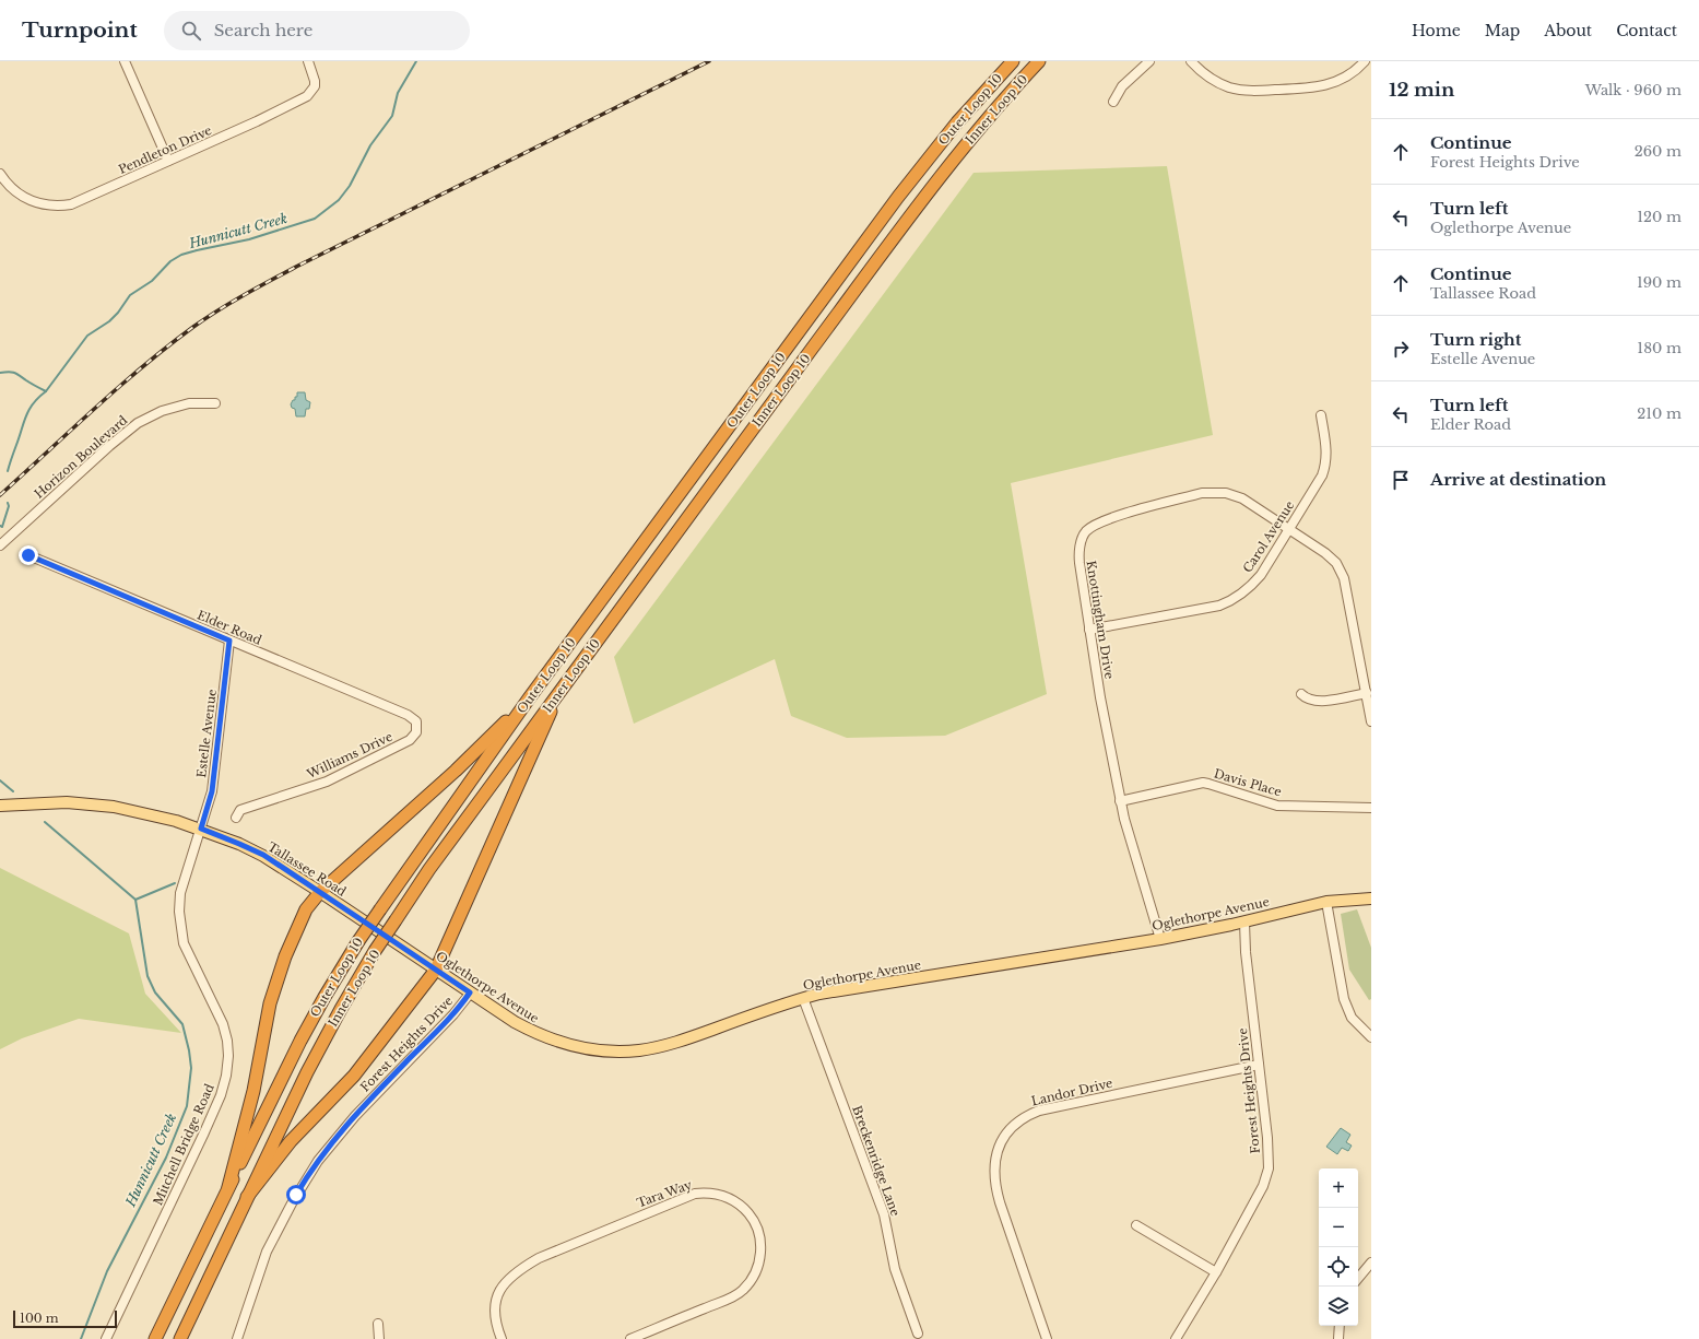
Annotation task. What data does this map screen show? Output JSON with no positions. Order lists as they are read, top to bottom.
{
  "streets": {
    "highway": ["Outer Loop 10", "Inner Loop 10"],
    "main road": ["Tallassee Road", "Oglethorpe Avenue"],
    "street": [
      "Pendleton Drive",
      "Horizon Boulevard",
      "Carol Avenue",
      "Knottingham Drive",
      "Elder Road",
      "Estelle Avenue",
      "Williams Drive",
      "Davis Place",
      "Forest Heights Drive",
      "Landor Drive",
      "Mitchell Bridge Road",
      "Breckenridge Lane",
      "Tara Way"
    ]
  },
  "crossings": [
    ["Carol Avenue", "Knottingham Drive"],
    ["Knottingham Drive", "Davis Place"],
    ["Knottingham Drive", "Oglethorpe Avenue"],
    ["Elder Road", "Estelle Avenue"],
    ["Elder Road", "Williams Drive"],
    ["Estelle Avenue", "Tallassee Road"],
    ["Estelle Avenue", "Mitchell Bridge Road"],
    ["Tallassee Road", "Oglethorpe Avenue"],
    ["Tallassee Road", "Mitchell Bridge Road"],
    ["Oglethorpe Avenue", "Forest Heights Drive"],
    ["Oglethorpe Avenue", "Breckenridge Lane"],
    ["Forest Heights Drive", "Landor Drive"]
  ],
  "water": ["Hunnicutt Creek"],
  "scale_bar": "100 m",
  "page": {
    "header": "Turnpoint",
    "search": "Search here",
    "nav": [
      "Home",
      "Map",
      "About",
      "Contact"
    ],
    "heading": ["12 min", "Walk · 960 m"],
    "list": [
      ["Continue", "Forest Heights Drive", "260 m"],
      ["Turn left", "Oglethorpe Avenue", "120 m"],
      ["Continue", "Tallassee Road", "190 m"],
      ["Turn right", "Estelle Avenue", "180 m"],
      ["Turn left", "Elder Road", "210 m"],
      "Arrive at destination"
    ],
    "map_buttons": ["+", "−"],
    "scale": "100 m"
  }
}
